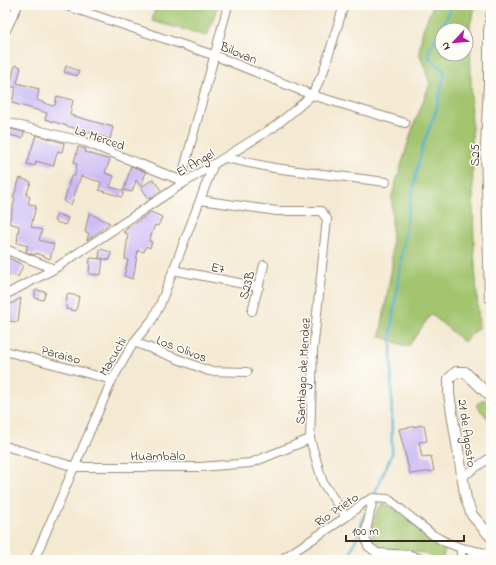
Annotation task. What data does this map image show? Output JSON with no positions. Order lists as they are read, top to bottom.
{
  "streets": {
    "street": [
      "Bilovan",
      "La Merced",
      "S25",
      "El Angel",
      "E7",
      "S23B",
      "Los Olivos",
      "Paraiso",
      "Macuchi",
      "Santiago de Mendez",
      "21 de Agosto",
      "Huambalo",
      "Río Prieto"
    ]
  },
  "crossings": [
    ["Bilovan", "El Angel"],
    ["La Merced", "El Angel"],
    ["El Angel", "Macuchi"],
    ["E7", "S23B"],
    ["E7", "Macuchi"],
    ["Los Olivos", "Macuchi"],
    ["Paraiso", "Macuchi"],
    ["Macuchi", "Santiago de Mendez"],
    ["Macuchi", "Huambalo"],
    ["Santiago de Mendez", "Huambalo"],
    ["Santiago de Mendez", "Río Prieto"]
  ],
  "scale_bar": "100 m",
  "north": "bottom left"
}
